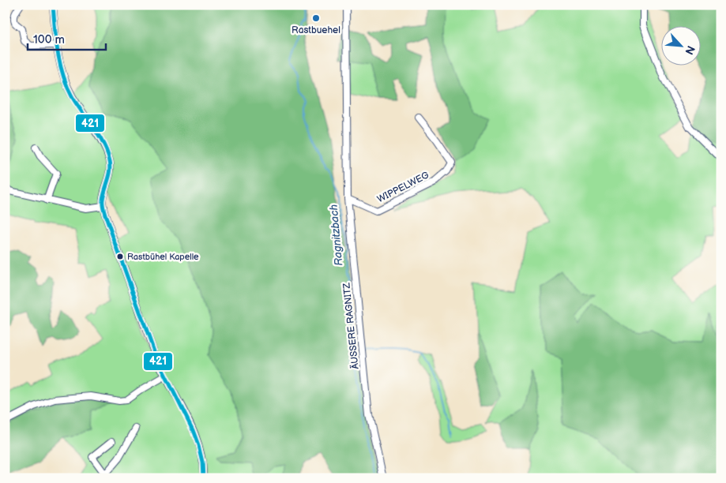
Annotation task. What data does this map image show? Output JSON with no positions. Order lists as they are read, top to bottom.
{
  "streets": {
    "street": ["WIPPELWEG", "ÄUSSERE RAGNITZ"]
  },
  "crossings": [
    ["WIPPELWEG", "ÄUSSERE RAGNITZ"]
  ],
  "water": ["Ragnitzbach"],
  "places": ["Rastbuehel", "Rastbühel Kapelle"],
  "lines": ["transit line 421"],
  "scale_bar": "100 m",
  "north": "bottom right"
}
